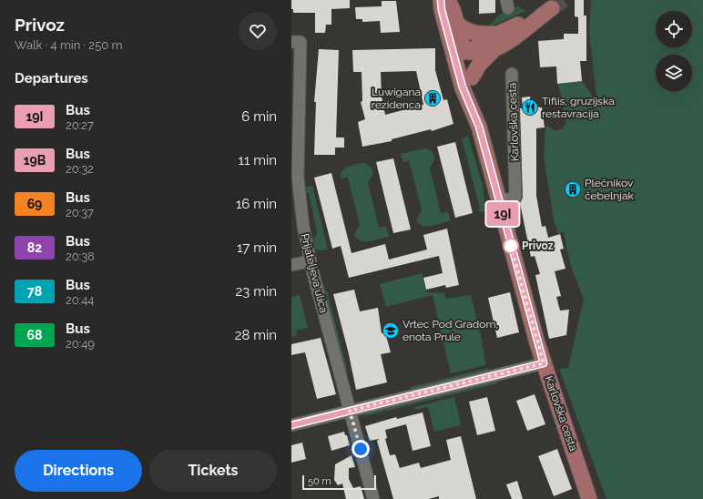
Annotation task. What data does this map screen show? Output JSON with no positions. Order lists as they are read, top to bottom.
{
  "streets": {
    "main road": ["Karlovška cesta"],
    "street": ["Prijateljeva ulica"]
  },
  "places": {
    "building": ["Luwigana rezidenca", "Plečnikov čebelnjak"],
    "restaurant": ["Tiflis, gruzijska restavracija"],
    "other": ["Privoz"],
    "school or university": ["Vrtec Pod Gradom, enota Prule"]
  },
  "lines": ["bus line 19I"],
  "scale_bar": "50 m",
  "page": {
    "heading": [
      ["Privoz", "Walk · 4 min · 250 m"],
      "Departures"
    ],
    "on_map": "19I",
    "list": [
      {
        "mark": "19I",
        "name": "Bus",
        "note": "20:27",
        "value": "6 min"
      },
      {
        "mark": "19B",
        "name": "Bus",
        "note": "20:32",
        "value": "11 min"
      },
      {
        "mark": "69",
        "name": "Bus",
        "note": "20:37",
        "value": "16 min"
      },
      {
        "mark": "82",
        "name": "Bus",
        "note": "20:38",
        "value": "17 min"
      },
      {
        "mark": "78",
        "name": "Bus",
        "note": "20:44",
        "value": "23 min"
      },
      {
        "mark": "68",
        "name": "Bus",
        "note": "20:49",
        "value": "28 min"
      }
    ],
    "buttons": ["Directions", "Tickets"],
    "scale": "50 m"
  }
}
